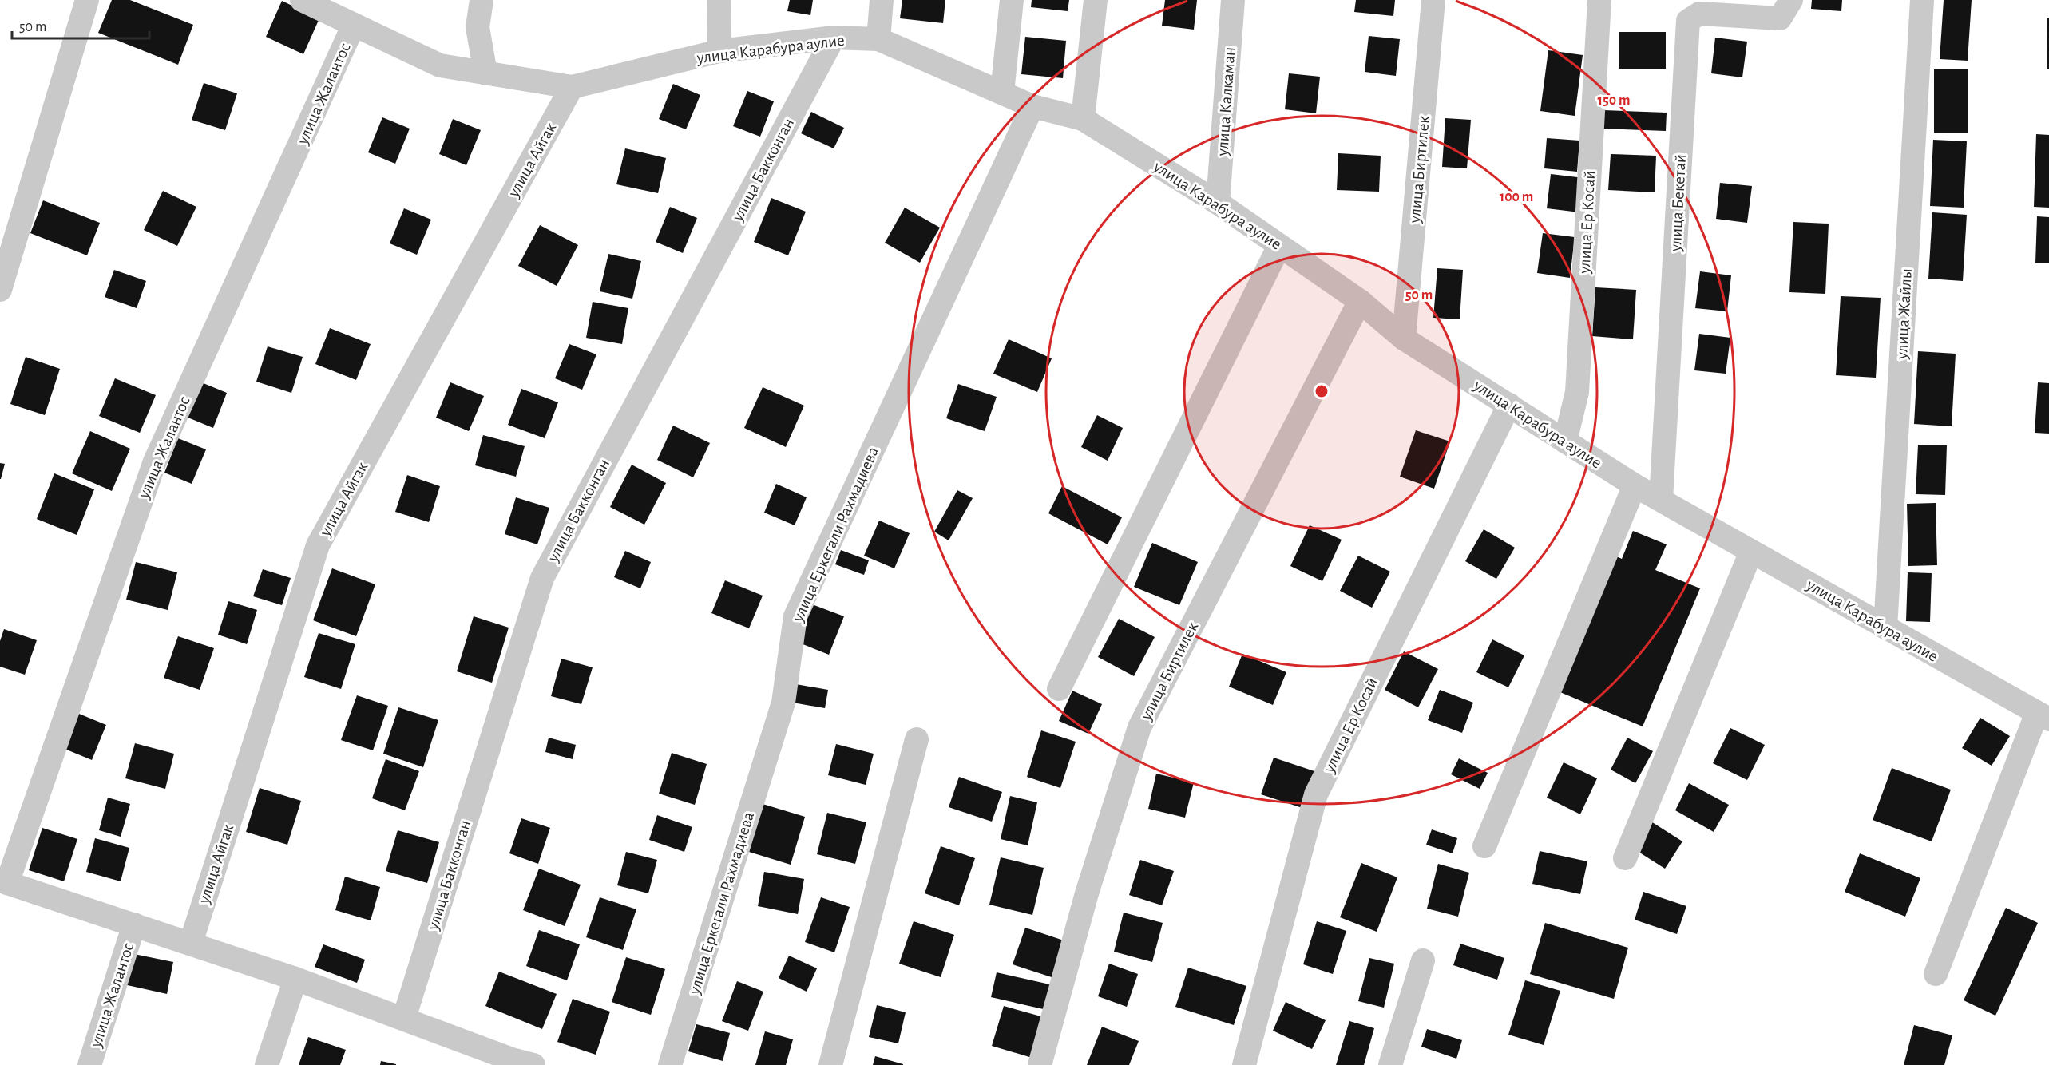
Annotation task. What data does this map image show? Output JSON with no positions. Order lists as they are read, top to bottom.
{
  "streets": {
    "street": [
      "улица Карабура аулие",
      "улица Жалантос",
      "улица Калкаман",
      "улица Айгак",
      "улица Бакконган",
      "улица Биртилек",
      "улица Бекетай",
      "улица Ер Косай",
      "улица Жайлы",
      "улица Еркегали Рахмадиева"
    ]
  },
  "crossings": [
    ["улица Карабура аулие", "улица Жалантос"],
    ["улица Карабура аулие", "улица Калкаман"],
    ["улица Карабура аулие", "улица Айгак"],
    ["улица Карабура аулие", "улица Бакконган"],
    ["улица Карабура аулие", "улица Биртилек"],
    ["улица Карабура аулие", "улица Бекетай"],
    ["улица Карабура аулие", "улица Ер Косай"],
    ["улица Карабура аулие", "улица Жайлы"],
    ["улица Карабура аулие", "улица Еркегали Рахмадиева"]
  ],
  "scale_bar": "50 m",
  "rings": ["150 m", "100 m", "50 m"]
}
